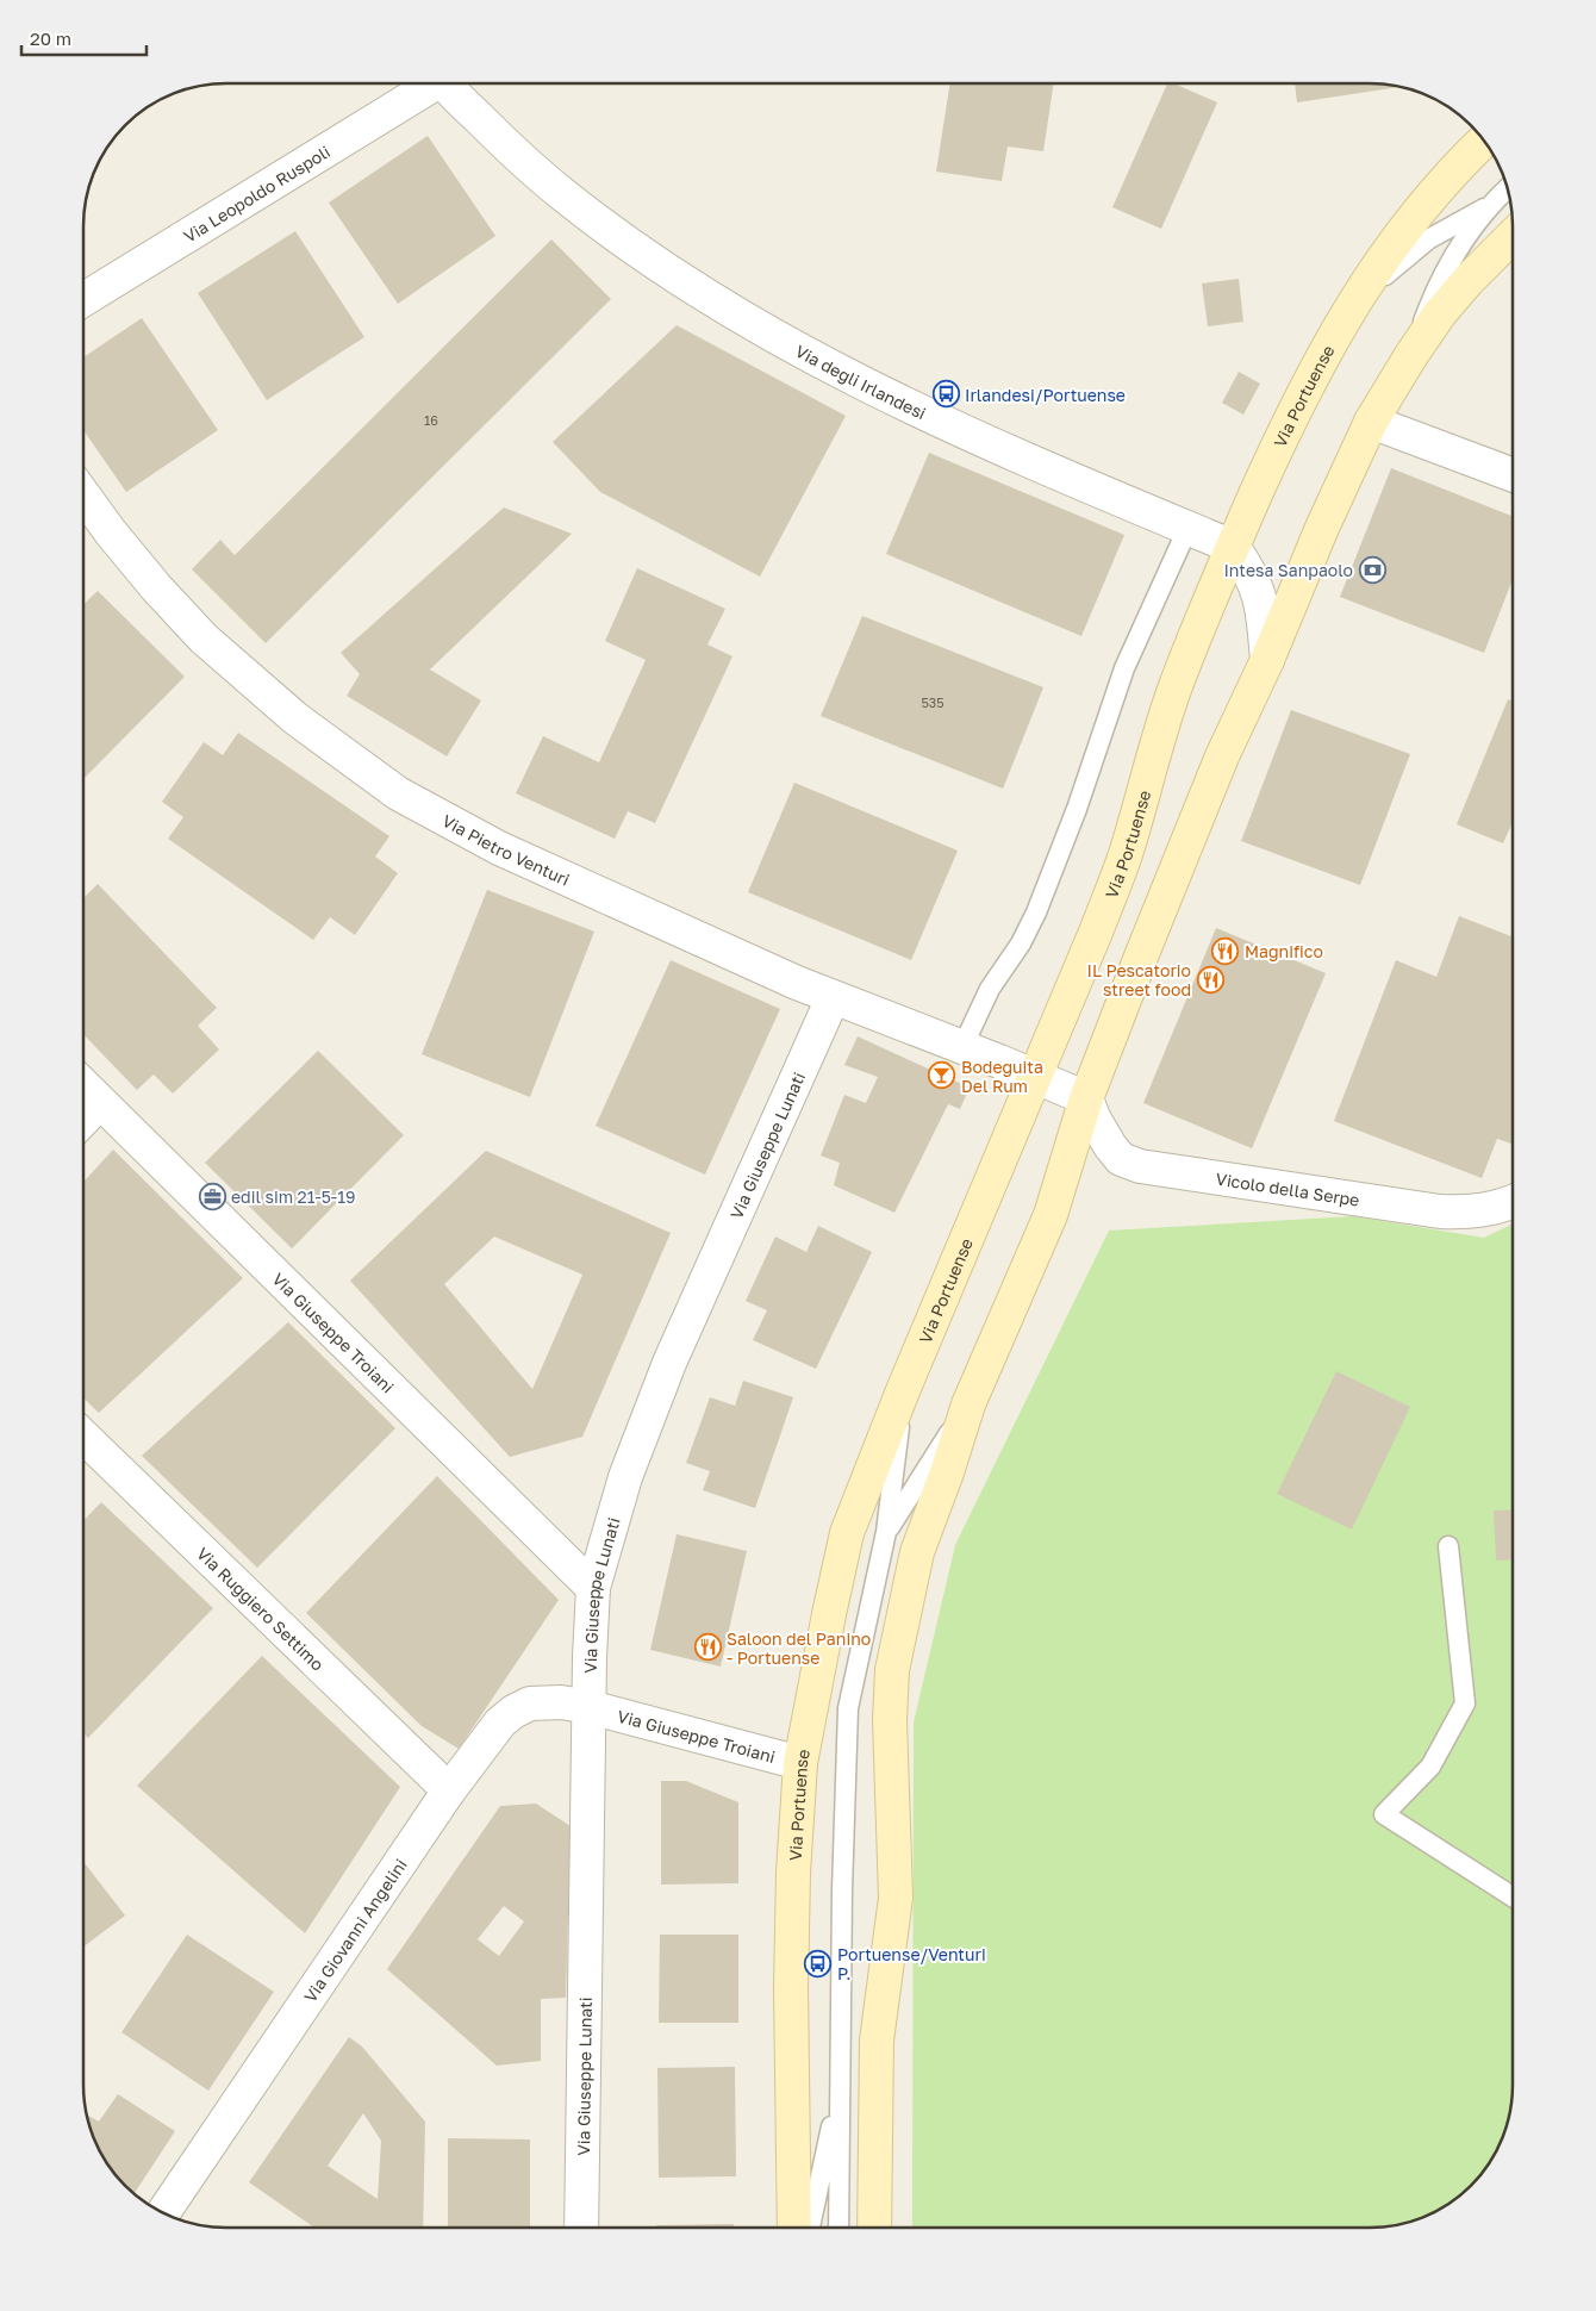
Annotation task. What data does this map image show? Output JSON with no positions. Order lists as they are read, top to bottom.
{
  "streets": {
    "main road": ["Via Portuense"],
    "street": [
      "Via Leopoldo Ruspoli",
      "Via degli Irlandesi",
      "Via Pietro Venturi",
      "Via Giuseppe Lunati",
      "Vicolo della Serpe",
      "Via Giuseppe Troiani",
      "Via Ruggiero Settimo",
      "Via Giovanni Angelini"
    ]
  },
  "crossings": [
    ["Via degli Irlandesi", "Via Portuense"],
    ["Via Portuense", "Via Pietro Venturi"],
    ["Via Portuense", "Vicolo della Serpe"],
    ["Via Portuense", "Via Giuseppe Troiani"],
    ["Via Pietro Venturi", "Via Giuseppe Lunati"],
    ["Via Pietro Venturi", "Vicolo della Serpe"],
    ["Via Giuseppe Lunati", "Via Giuseppe Troiani"],
    ["Via Giuseppe Lunati", "Via Giovanni Angelini"],
    ["Via Giuseppe Troiani", "Via Giovanni Angelini"],
    ["Via Ruggiero Settimo", "Via Giovanni Angelini"]
  ],
  "places": {
    "bus stop": ["Irlandesi/Portuense", "Portuense/Venturi P."],
    "bank": ["Intesa Sanpaolo"],
    "restaurant": ["Magnifico", "IL Pescatorio street food", "Saloon del Panino - Portuense"],
    "bar": ["Bodeguita Del Rum"],
    "office": ["edil sim 21-5-19"]
  },
  "house_numbers": ["16", "535"],
  "scale_bar": "20 m"
}
